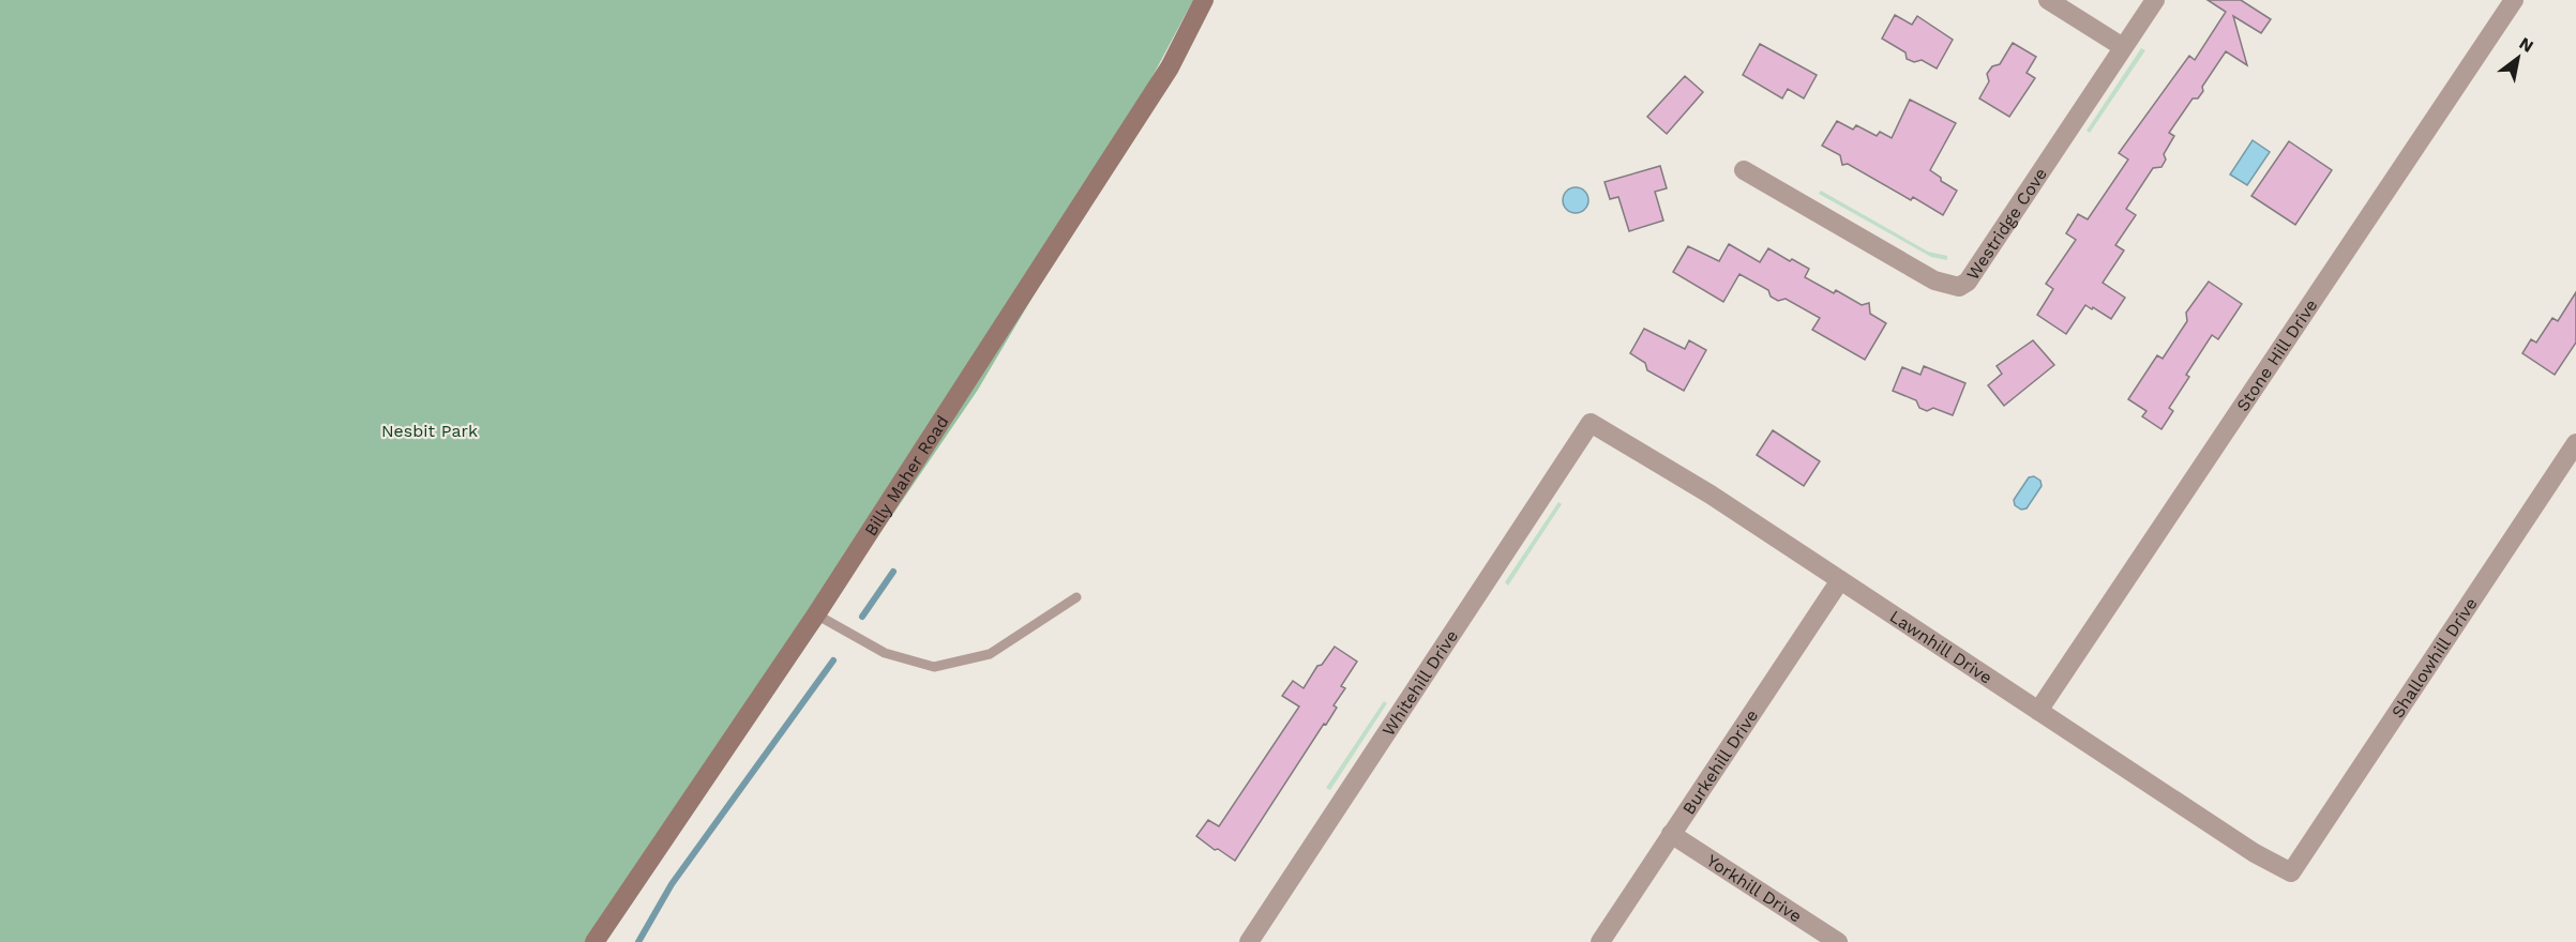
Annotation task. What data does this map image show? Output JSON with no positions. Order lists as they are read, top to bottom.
{
  "streets": {
    "main road": ["Billy Maher Road"],
    "street": [
      "Westridge Cove",
      "Stone Hill Drive",
      "Lawnhill Drive",
      "Shallowhill Drive",
      "Whitehill Drive",
      "Burkehill Drive",
      "Yorkhill Drive"
    ]
  },
  "crossings": [
    ["Stone Hill Drive", "Lawnhill Drive"],
    ["Lawnhill Drive", "Shallowhill Drive"],
    ["Lawnhill Drive", "Whitehill Drive"],
    ["Lawnhill Drive", "Burkehill Drive"],
    ["Burkehill Drive", "Yorkhill Drive"]
  ],
  "parks": ["Nesbit Park"],
  "north": "top right"
}
